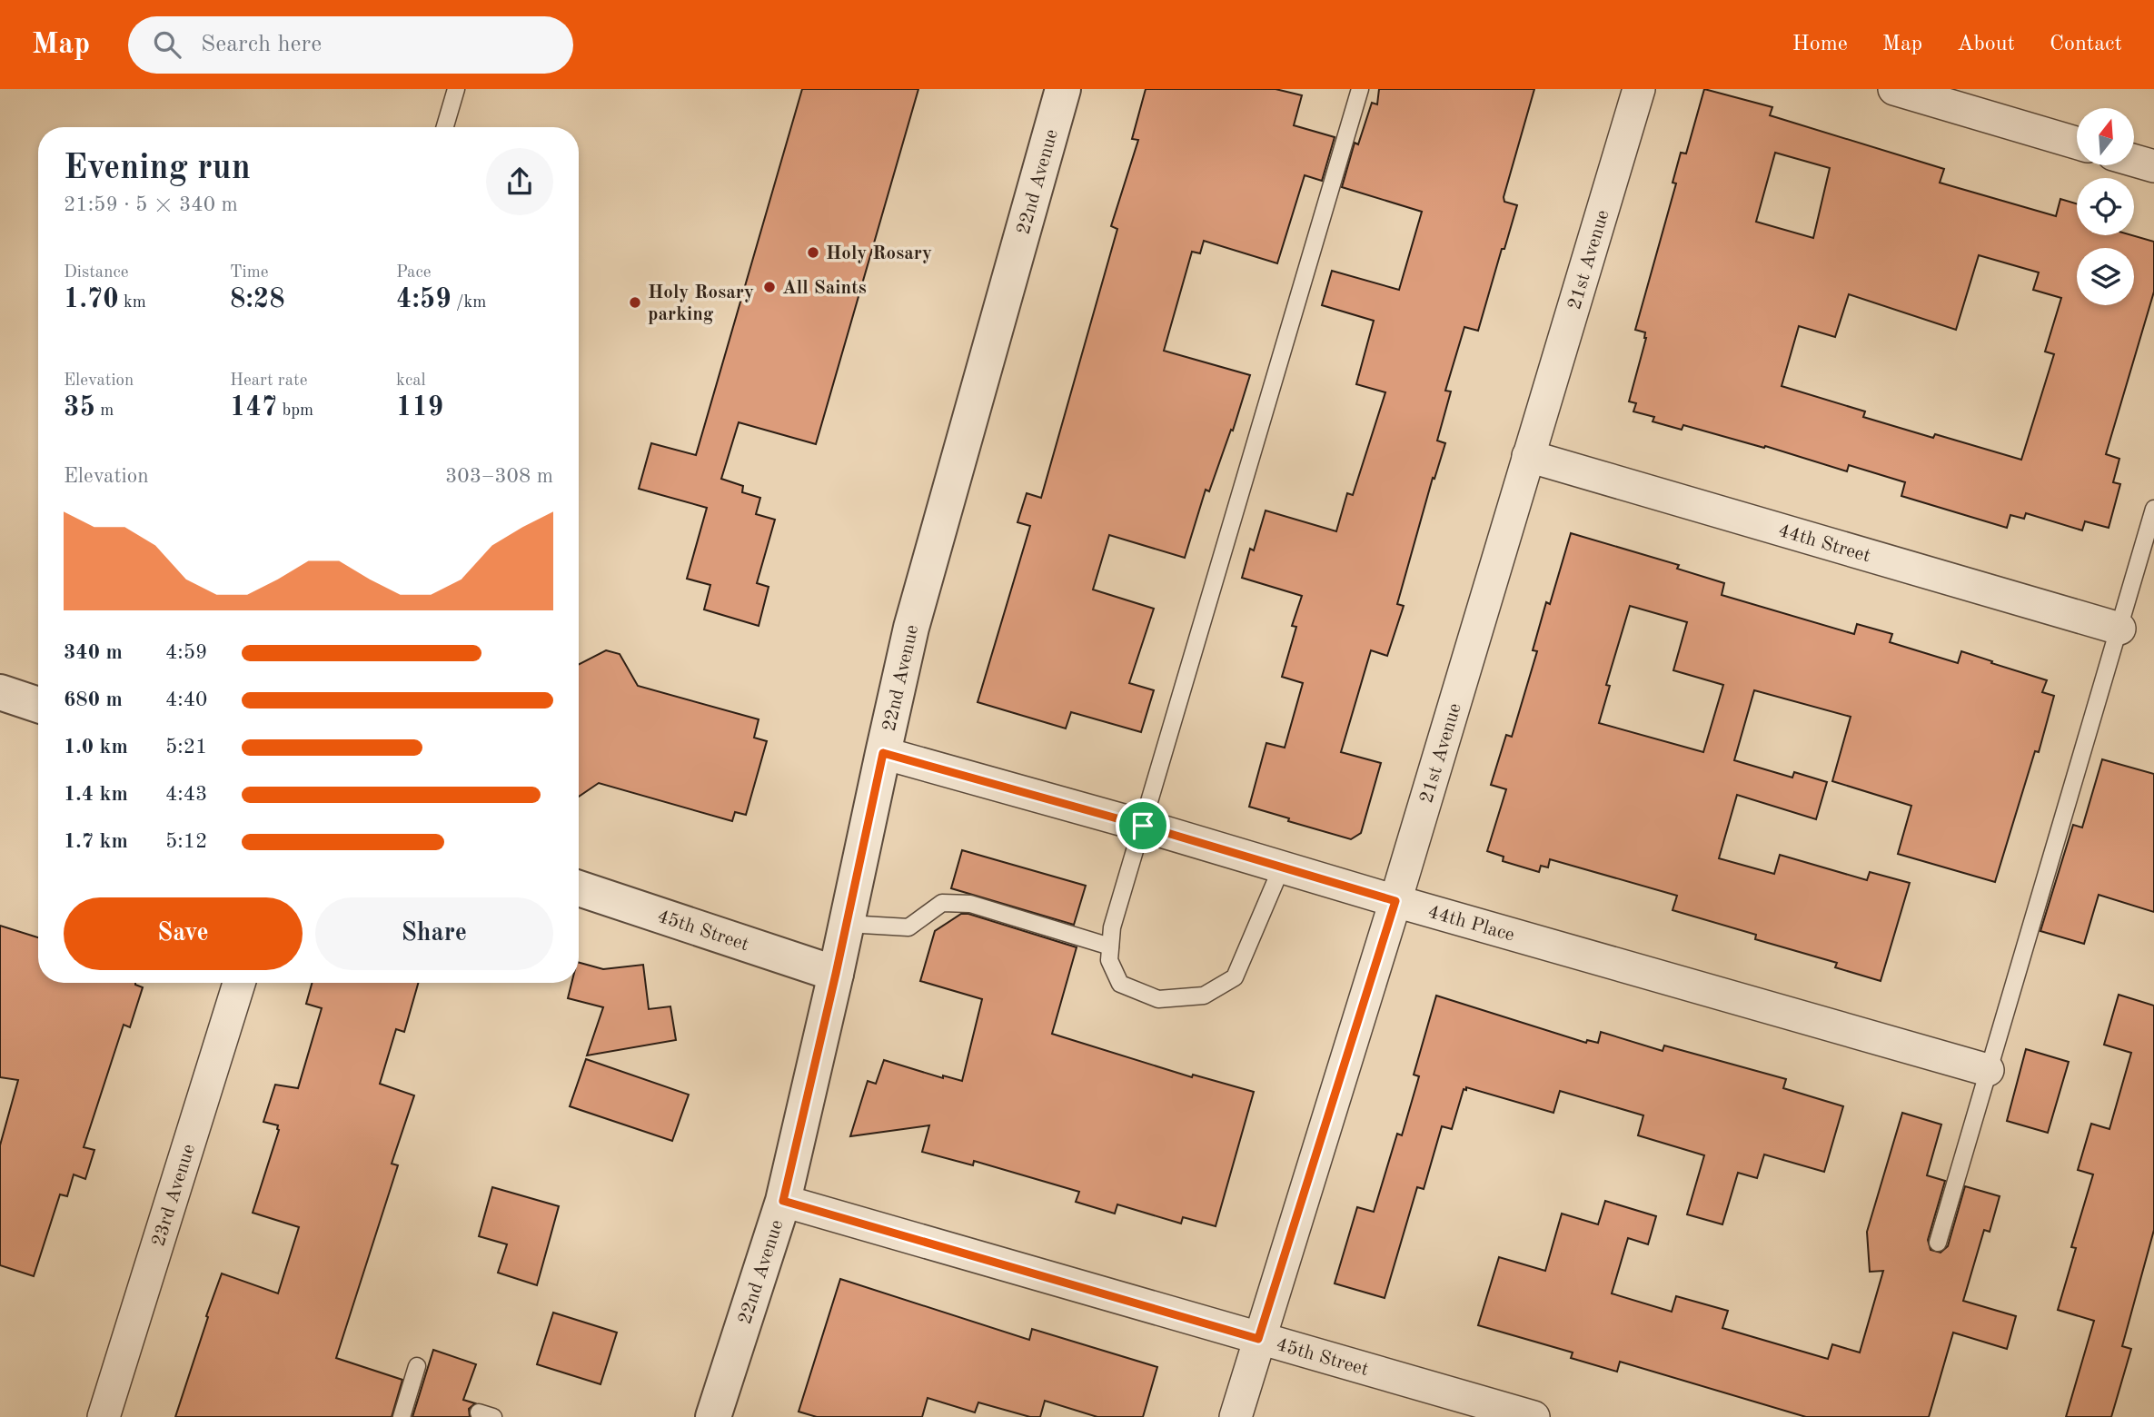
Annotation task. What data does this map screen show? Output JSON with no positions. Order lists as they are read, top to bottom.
{
  "streets": {
    "street": [
      "22nd Avenue",
      "21st Avenue",
      "44th Street",
      "44th Place",
      "45th Street",
      "23rd Avenue"
    ]
  },
  "crossings": [
    ["22nd Avenue", "44th Place"],
    ["22nd Avenue", "45th Street"],
    ["21st Avenue", "44th Street"],
    ["21st Avenue", "44th Place"],
    ["21st Avenue", "45th Street"]
  ],
  "places": ["Holy Rosary", "All Saints", "Holy Rosary parking"],
  "north": "top",
  "page": {
    "header": "Map",
    "search": "Search here",
    "nav": [
      "Home",
      "Map",
      "About",
      "Contact"
    ],
    "heading": ["Evening run", "21:59 · 5 × 340 m"],
    "stats": [
      ["Distance", "1.70 km"],
      ["Time", "8:28"],
      ["Pace", "4:59 /km"],
      ["Elevation", "35 m"],
      ["Heart rate", "147 bpm"],
      ["kcal", "119"]
    ],
    "chart": ["Elevation", "303–308 m"],
    "list": [
      {
        "name": "340 m",
        "note": "4:59"
      },
      {
        "name": "680 m",
        "note": "4:40"
      },
      {
        "name": "1.0 km",
        "note": "5:21"
      },
      {
        "name": "1.4 km",
        "note": "4:43"
      },
      {
        "name": "1.7 km",
        "note": "5:12"
      }
    ],
    "buttons": ["Save", "Share"]
  }
}
